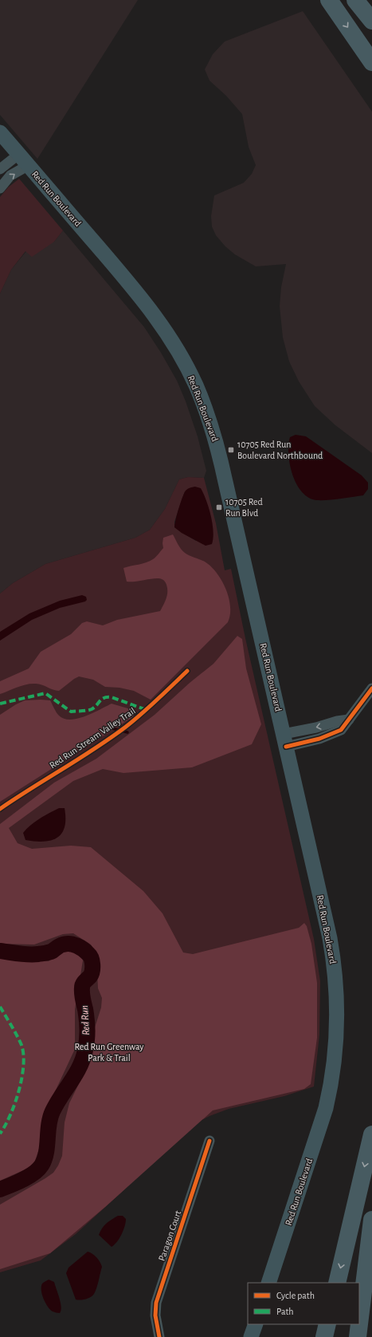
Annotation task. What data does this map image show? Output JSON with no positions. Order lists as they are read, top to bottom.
{
  "streets": {
    "main road": ["Red Run Boulevard"],
    "street": ["Paragon Court"],
    "cycle path": ["Red Run Stream Valley Trail"]
  },
  "water": ["Red Run"],
  "parks": ["Red Run Greenway Park & Trail"],
  "places": {
    "transit": ["10705 Red Run Boulevard Northbound", "10705 Red Run Blvd"]
  },
  "legend": ["Cycle path", "Path"]
}
